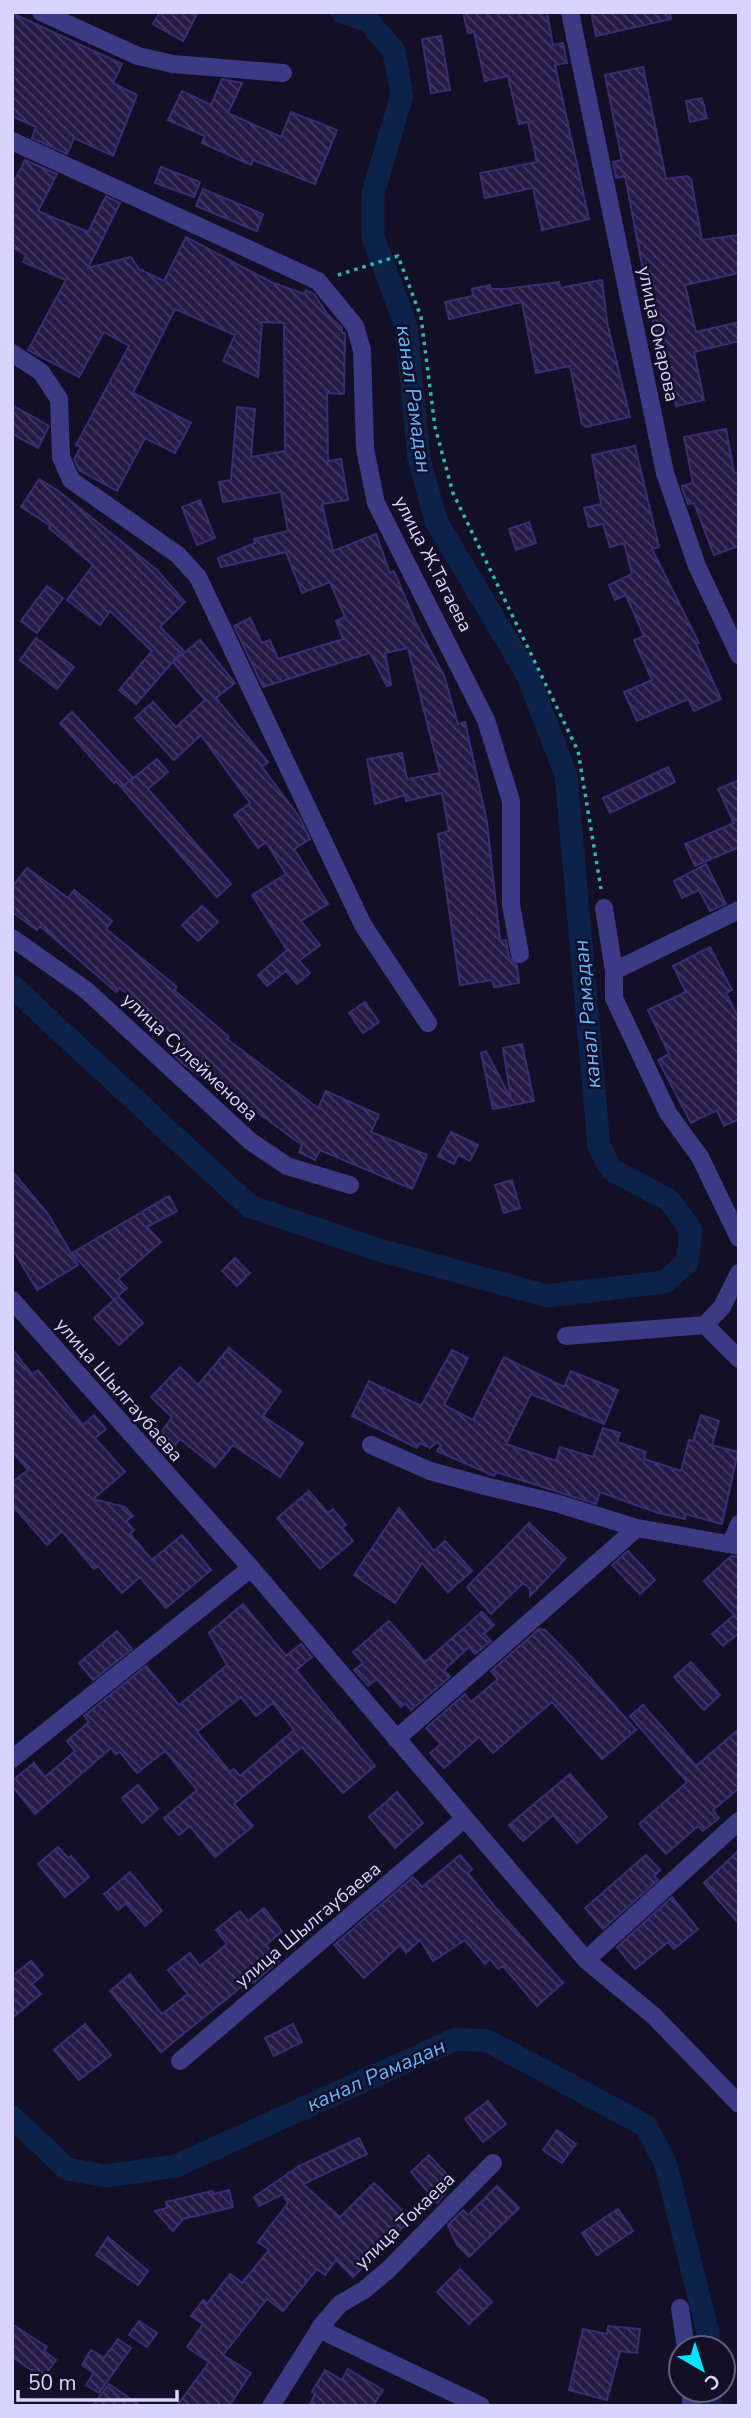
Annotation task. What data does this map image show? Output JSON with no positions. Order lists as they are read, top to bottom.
{
  "streets": {
    "street": [
      "улица Омарова",
      "улица Ж.Тагаева",
      "улица Сулейменова",
      "улица Шылгаубаева",
      "улица Токаева"
    ]
  },
  "water": ["канал Рамадан"],
  "scale_bar": "50 m",
  "north": "bottom right"
}
